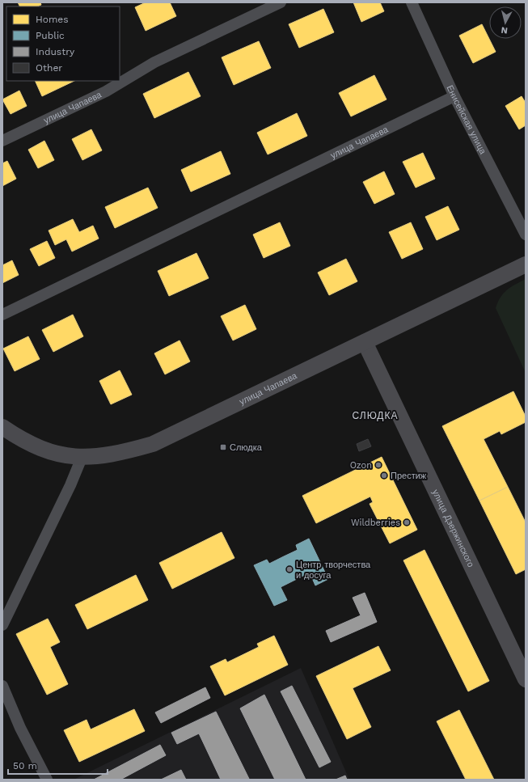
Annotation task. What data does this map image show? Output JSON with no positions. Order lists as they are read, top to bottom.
{
  "streets": {
    "main road": ["улица Чапаева", "улица Дзержинского"],
    "street": ["Енисейская улица"]
  },
  "crossings": [
    ["улица Чапаева", "Енисейская улица"],
    ["улица Чапаева", "улица Дзержинского"]
  ],
  "districts": ["СЛЮДКА"],
  "places": {
    "transit": ["Слюдка"],
    "other": [
      "Ozon",
      "Престиж",
      "Wildberries",
      "Центр творчества и досуга"
    ]
  },
  "legend": [
    "Homes",
    "Public",
    "Industry",
    "Other"
  ],
  "scale_bar": "50 m",
  "north": "bottom"
}
